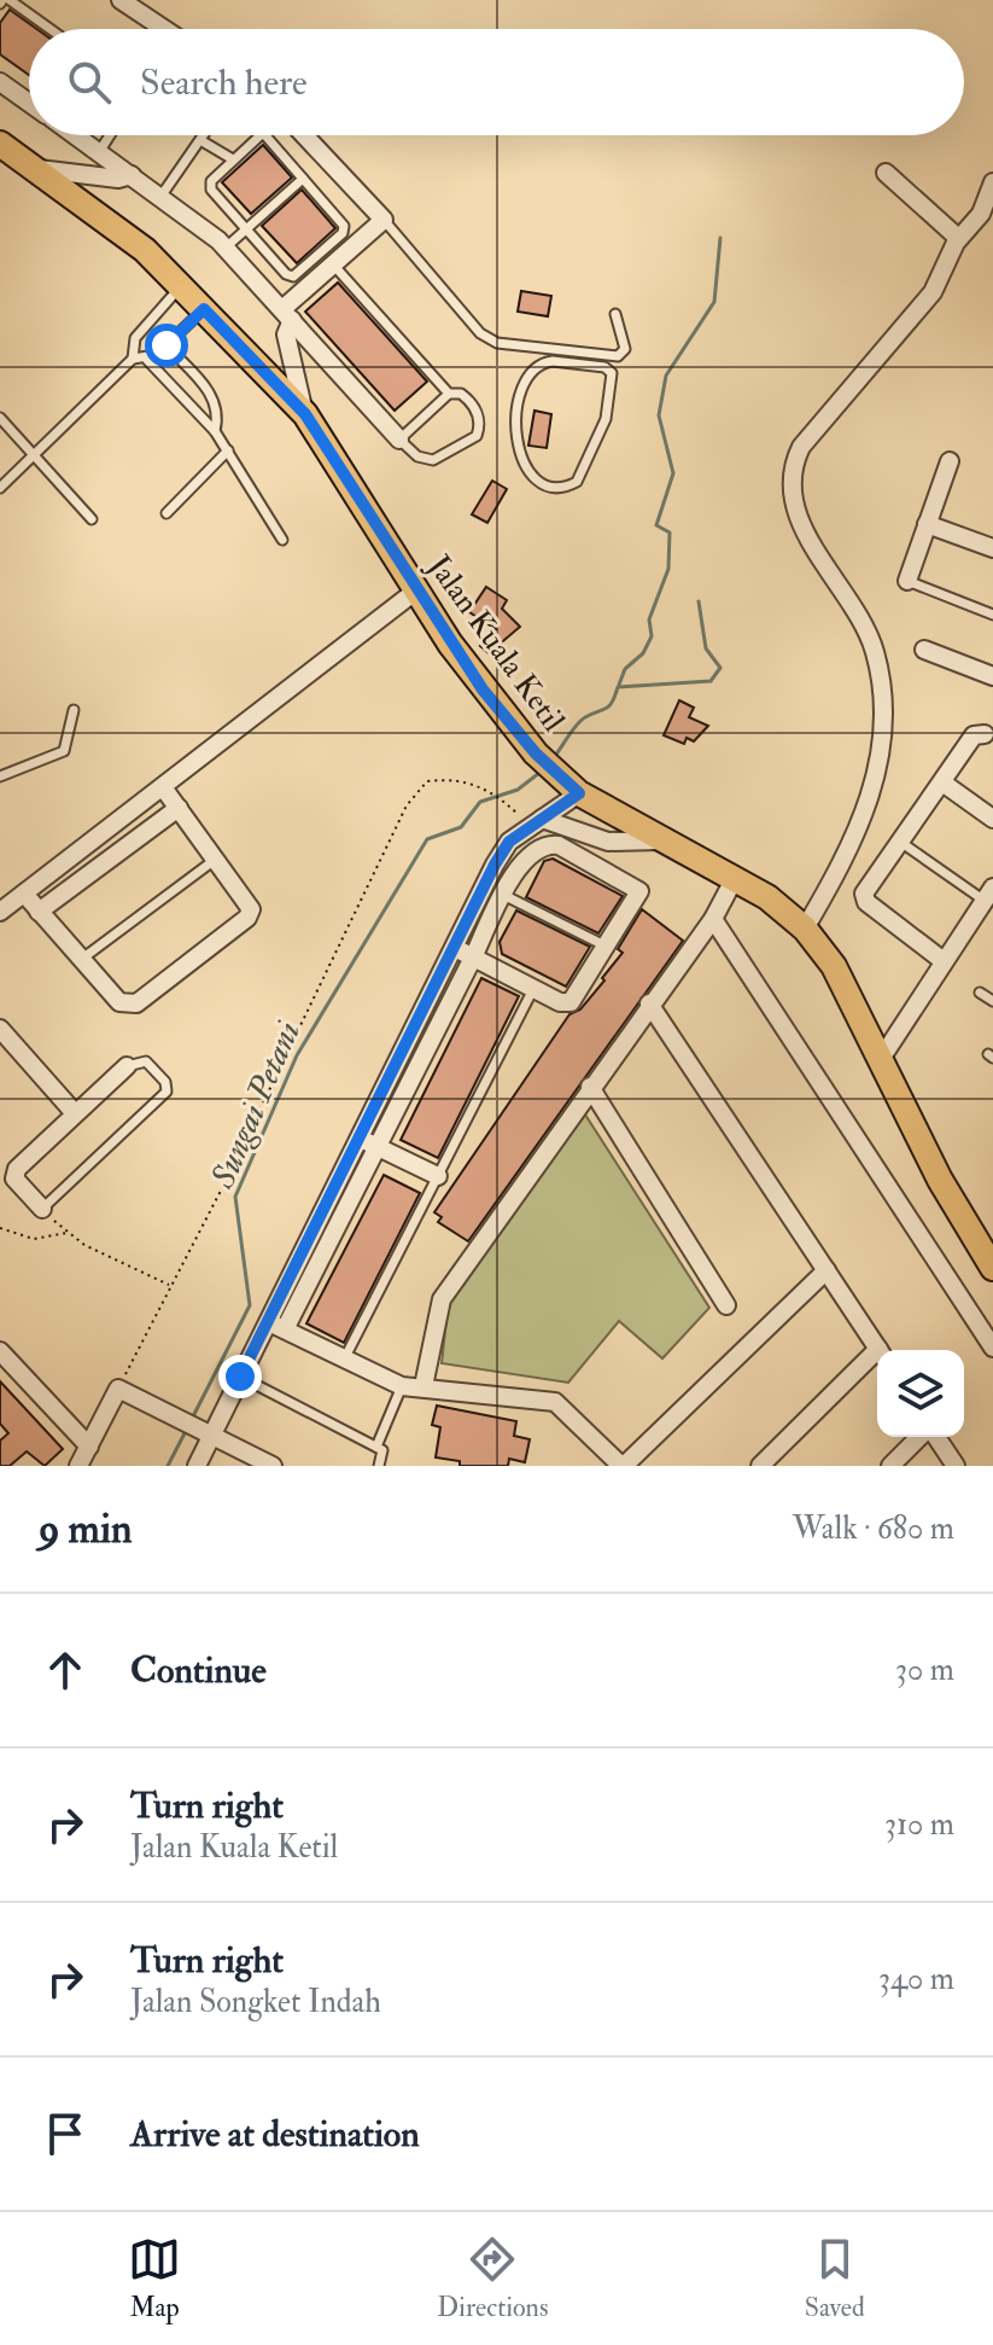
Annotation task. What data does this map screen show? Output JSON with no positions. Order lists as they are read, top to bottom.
{
  "streets": {
    "main road": ["Jalan Kuala Ketil"]
  },
  "water": ["Sungai Petani"],
  "page": {
    "search": "Search here",
    "heading": ["9 min", "Walk · 680 m"],
    "list": [
      ["Continue", "30 m"],
      ["Turn right", "Jalan Kuala Ketil", "310 m"],
      ["Turn right", "Jalan Songket Indah", "340 m"],
      "Arrive at destination"
    ],
    "nav": ["Map", "Directions", "Saved"]
  }
}
